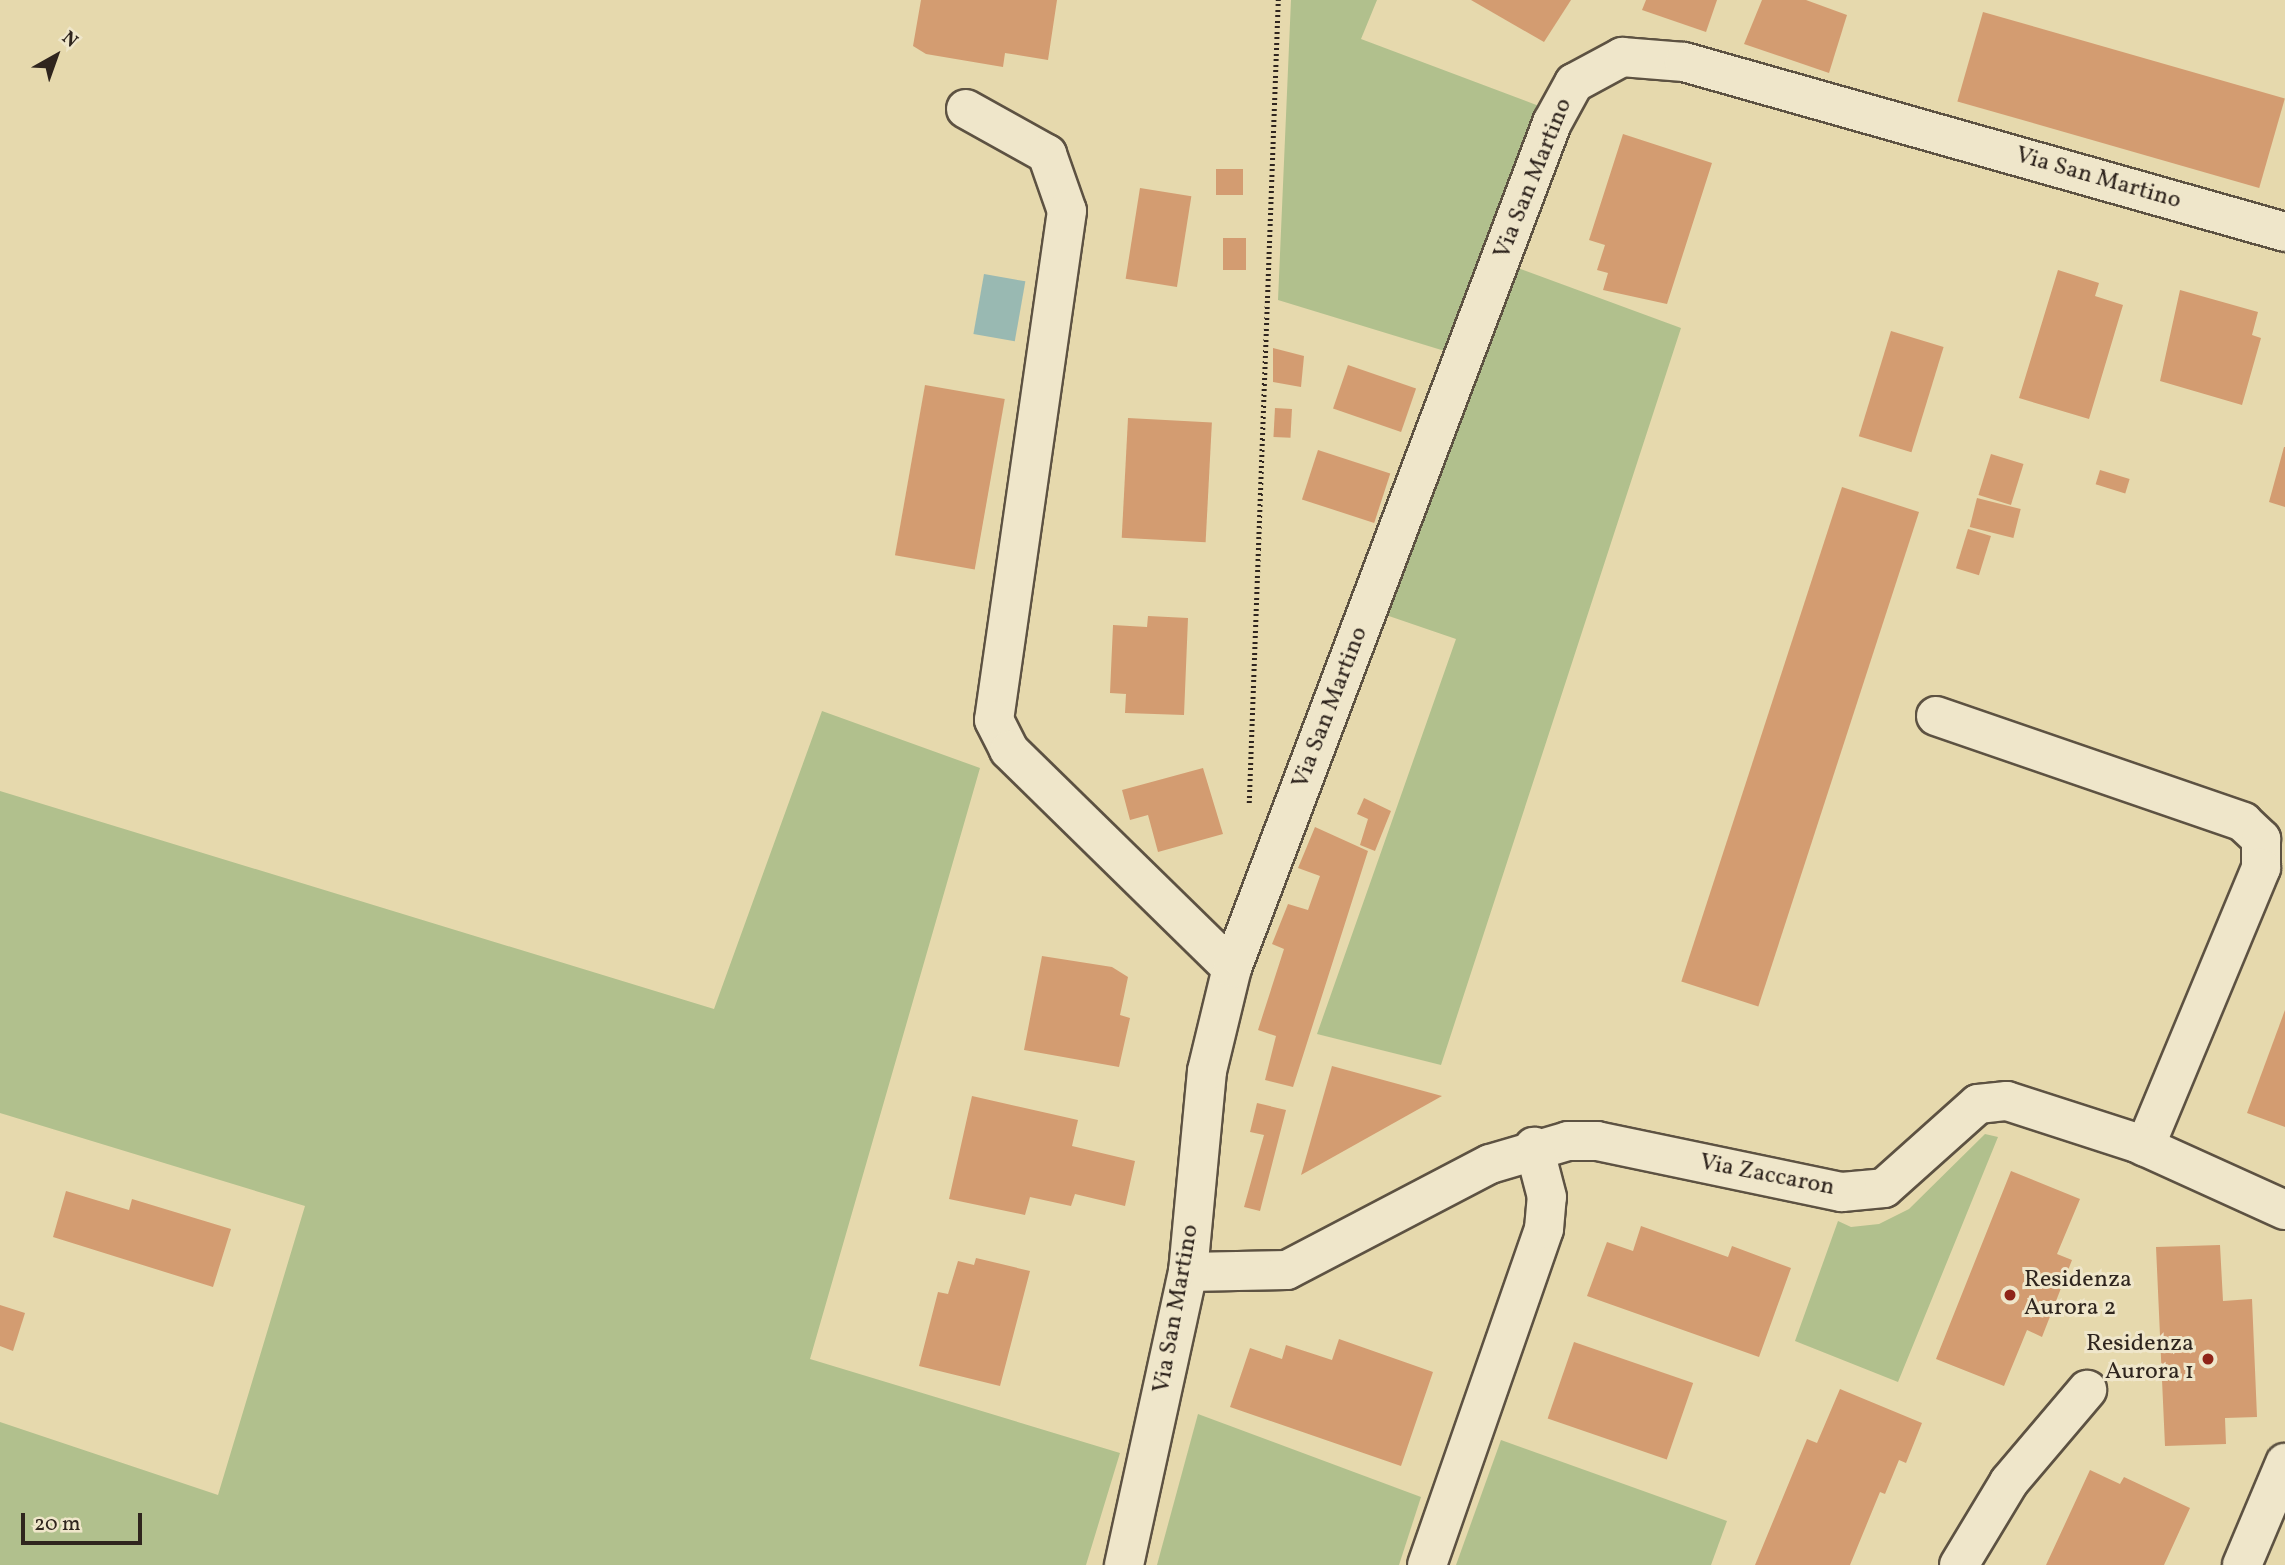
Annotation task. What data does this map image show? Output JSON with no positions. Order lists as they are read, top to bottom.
{
  "streets": {
    "street": ["Via San Martino", "Via Zaccaron"]
  },
  "crossings": [
    ["Via San Martino", "Via Zaccaron"]
  ],
  "places": ["Residenza Aurora 2", "Residenza Aurora 1"],
  "scale_bar": "20 m",
  "north": "top right"
}
